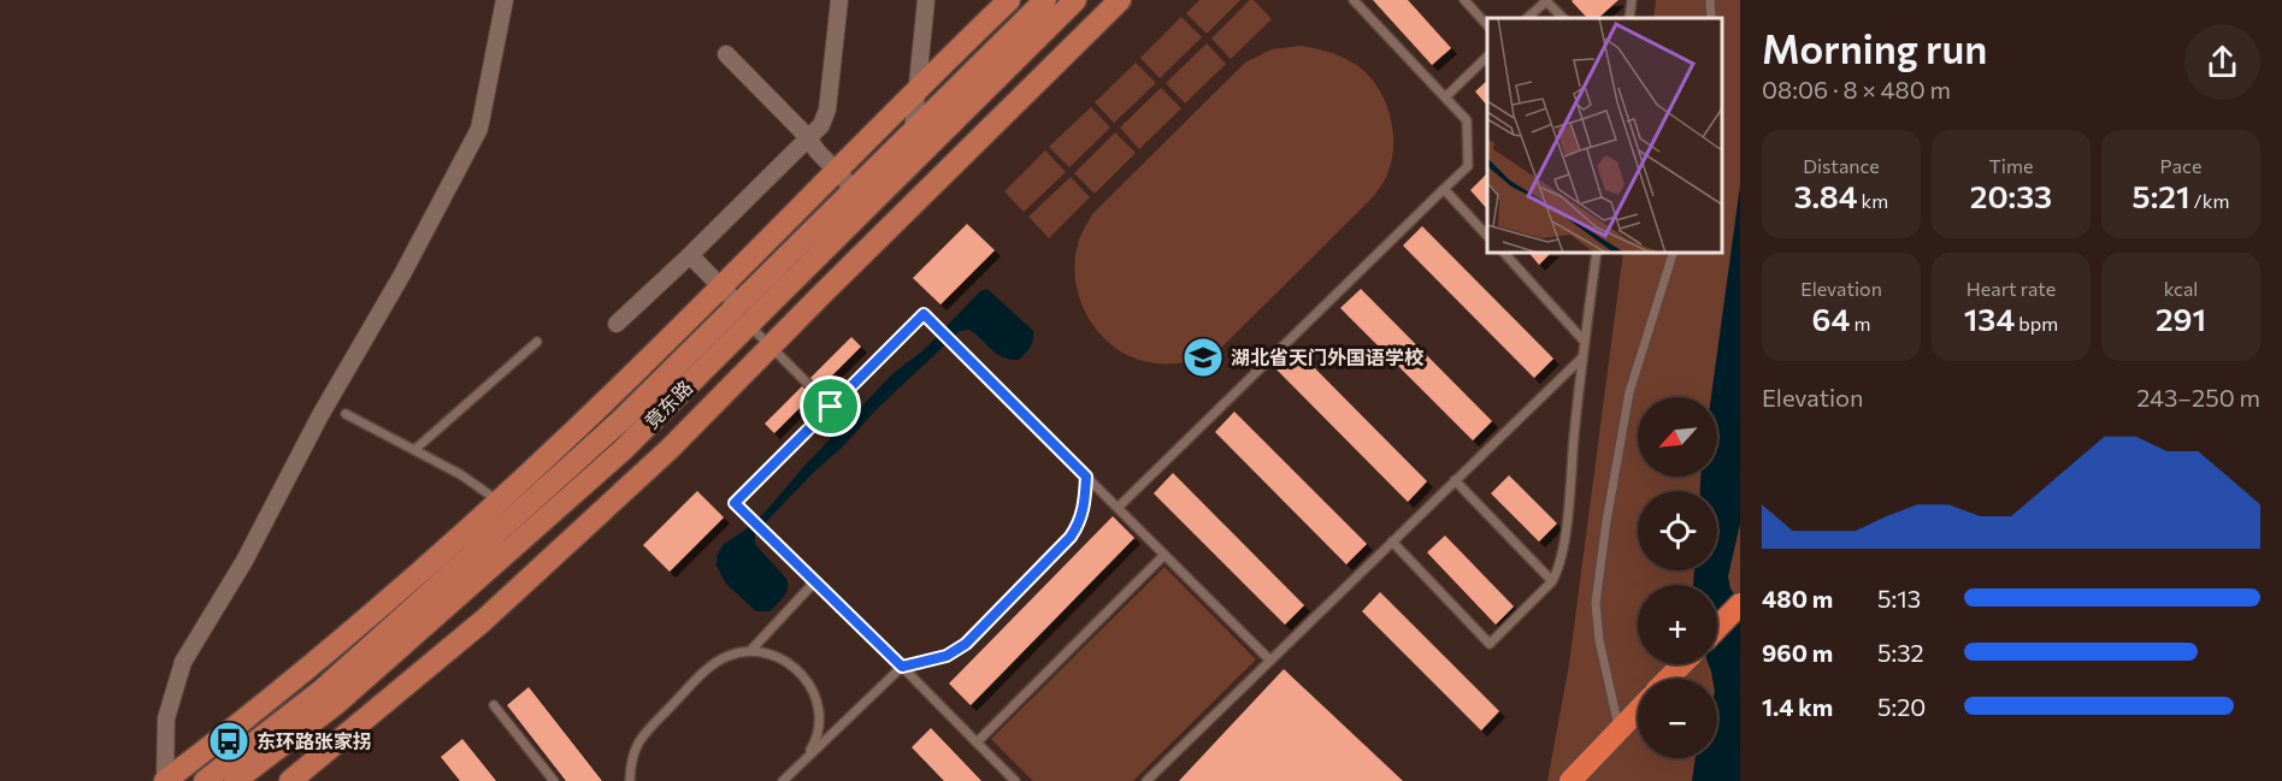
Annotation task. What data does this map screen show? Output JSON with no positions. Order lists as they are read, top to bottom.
{
  "streets": {
    "main road": ["竟东路"]
  },
  "places": {
    "school or university": ["湖北省天门外国语学校"],
    "bus stop": ["东环路张家拐"]
  },
  "north": "bottom left",
  "page": {
    "heading": ["Morning run", "08:06 · 8 × 480 m"],
    "stats": [
      ["Distance", "3.84 km"],
      ["Time", "20:33"],
      ["Pace", "5:21 /km"],
      ["Elevation", "64 m"],
      ["Heart rate", "134 bpm"],
      ["kcal", "291"]
    ],
    "chart": ["Elevation", "243–250 m"],
    "map_buttons": ["+", "−"],
    "list": [
      {
        "name": "480 m",
        "note": "5:13"
      },
      {
        "name": "960 m",
        "note": "5:32"
      },
      {
        "name": "1.4 km",
        "note": "5:20"
      }
    ]
  }
}
